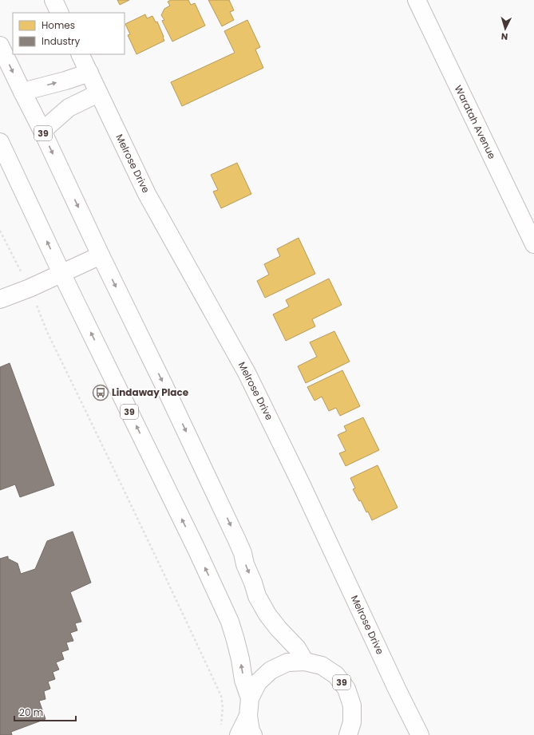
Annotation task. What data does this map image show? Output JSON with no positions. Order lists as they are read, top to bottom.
{
  "streets": {
    "main road": ["Waratah Avenue", "39", "Melrose Drive"]
  },
  "places": {
    "bus stop": ["Lindaway Place"]
  },
  "legend": ["Homes", "Industry"],
  "scale_bar": "20 m",
  "north": "bottom"
}
